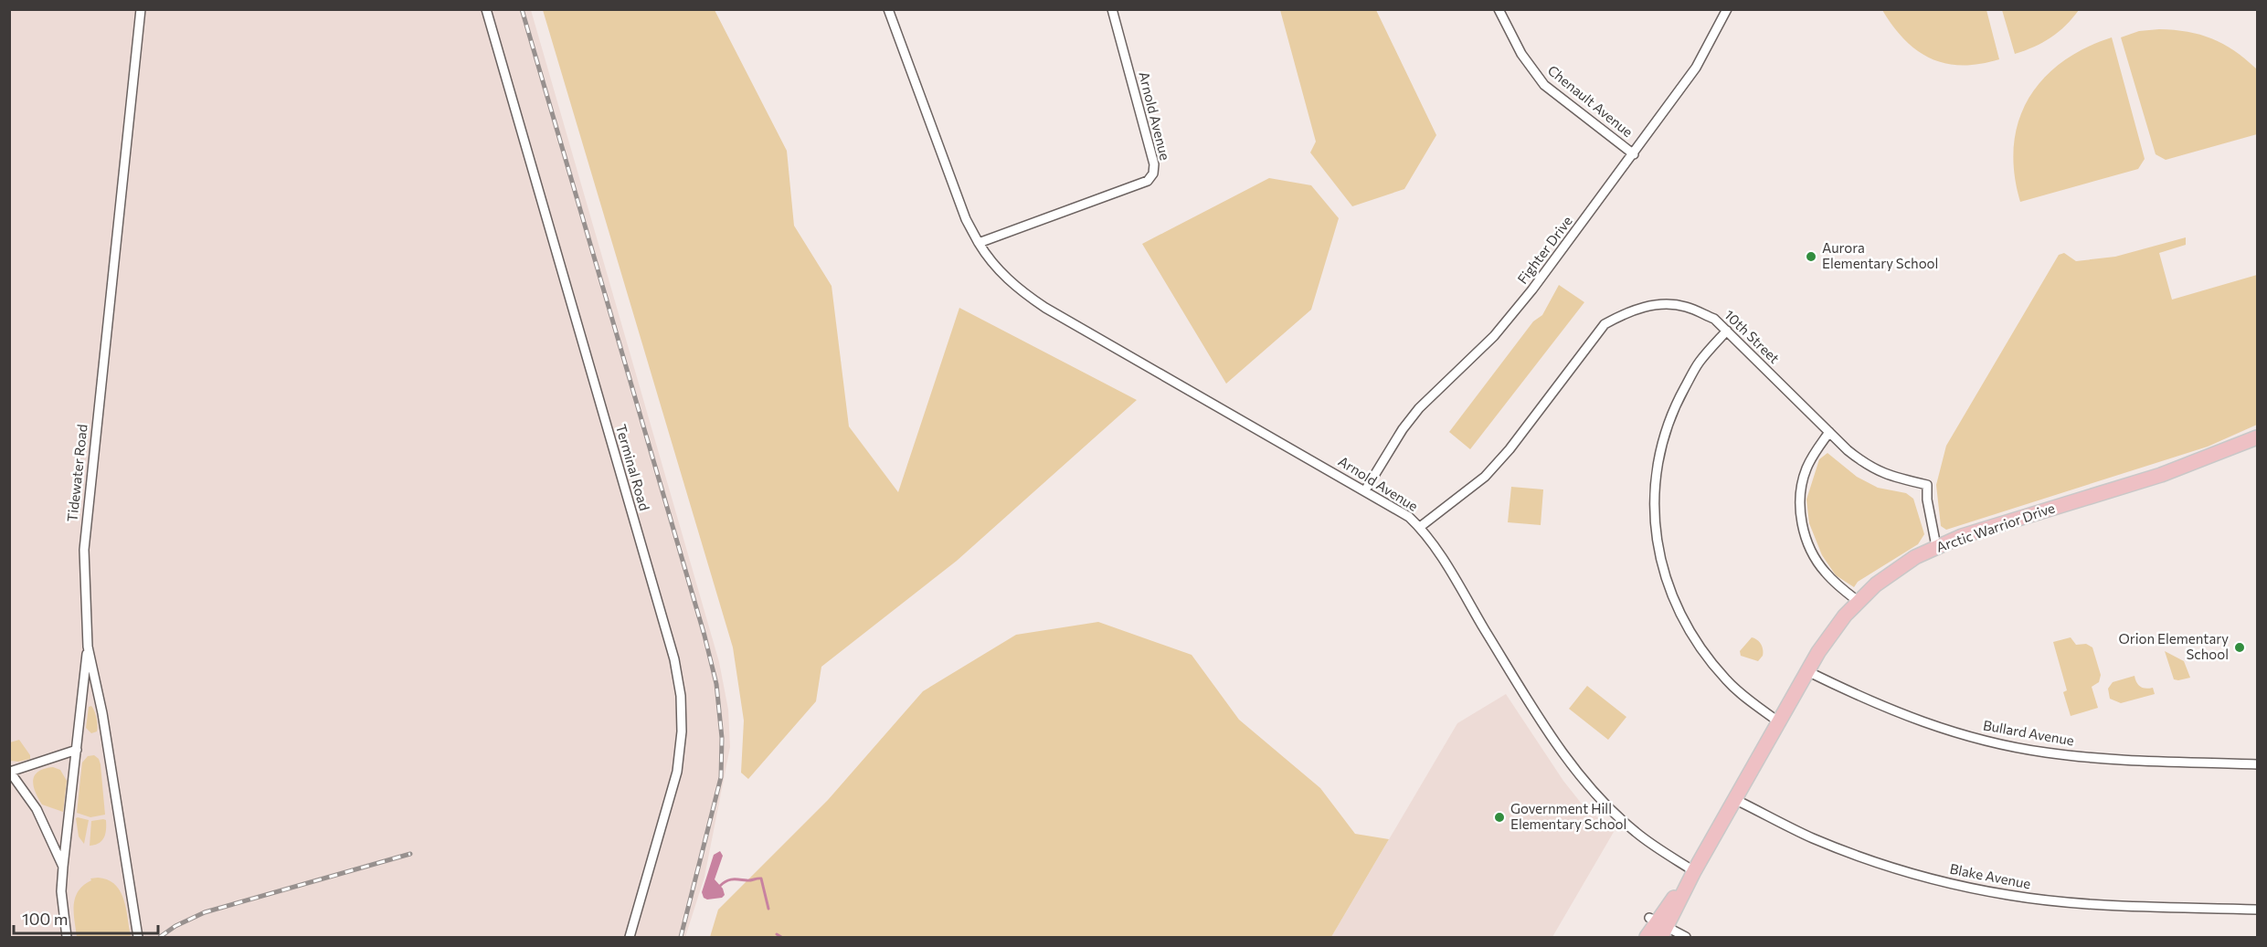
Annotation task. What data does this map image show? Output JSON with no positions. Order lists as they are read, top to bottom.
{
  "streets": {
    "main road": ["Arctic Warrior Drive"],
    "street": [
      "Chenault Avenue",
      "Arnold Avenue",
      "Fighter Drive",
      "10th Street",
      "Terminal Road",
      "Tidewater Road",
      "Bullard Avenue",
      "Blake Avenue"
    ]
  },
  "crossings": [
    ["Chenault Avenue", "Fighter Drive"],
    ["Arnold Avenue", "Fighter Drive"],
    ["Arnold Avenue", "10th Street"],
    ["Arnold Avenue", "Arctic Warrior Drive"],
    ["10th Street", "Arctic Warrior Drive"],
    ["Arctic Warrior Drive", "Bullard Avenue"],
    ["Arctic Warrior Drive", "Blake Avenue"]
  ],
  "places": ["Aurora Elementary School", "Orion Elementary School", "Government Hill Elementary School"],
  "scale_bar": "100 m"
}
